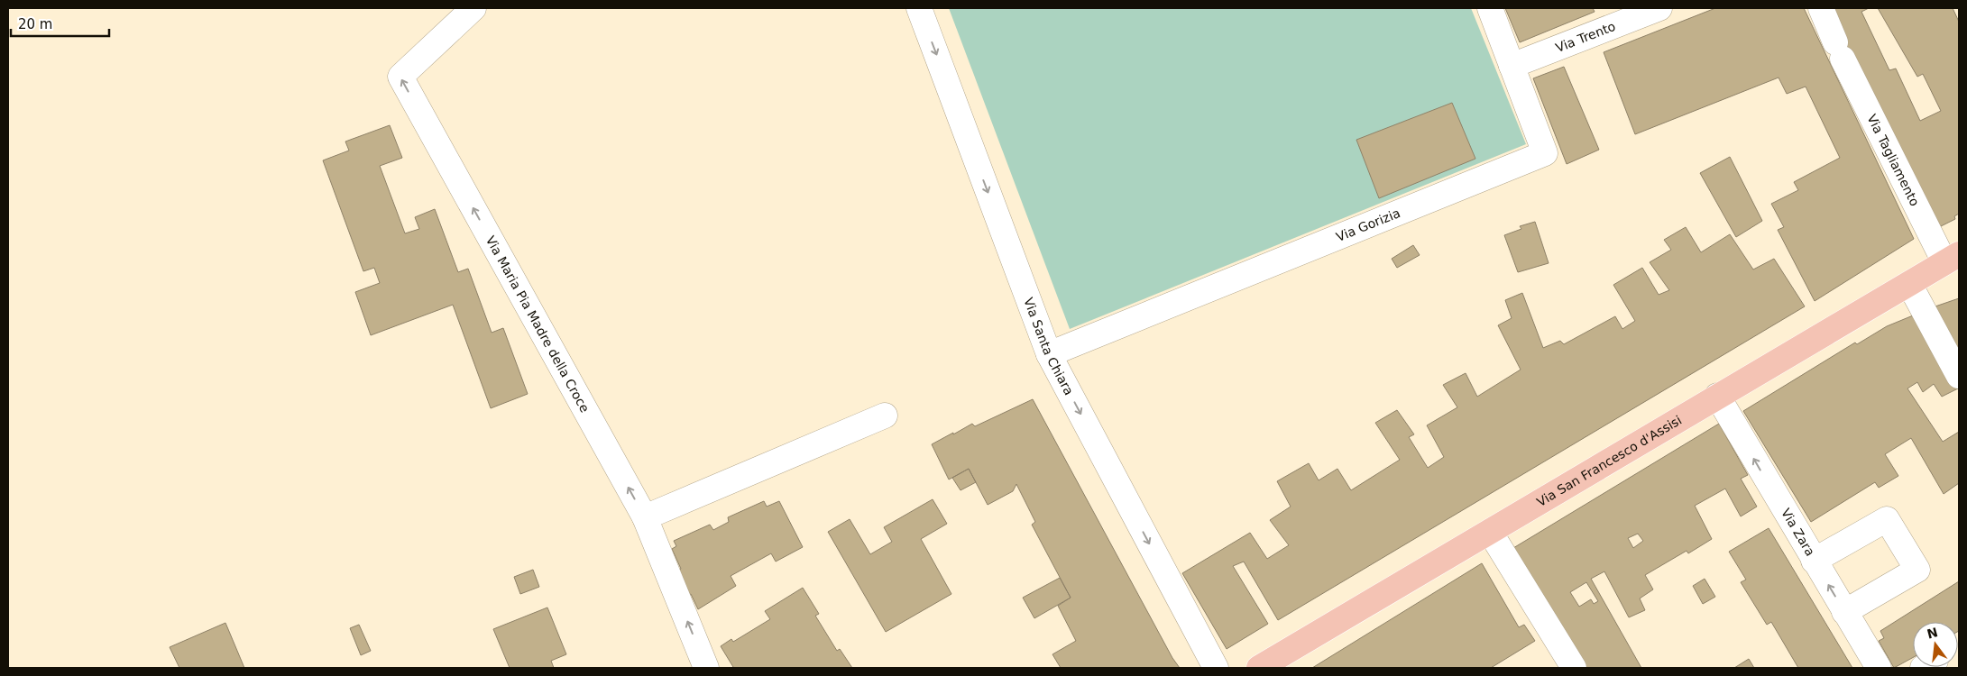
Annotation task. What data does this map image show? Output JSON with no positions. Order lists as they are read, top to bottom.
{
  "streets": {
    "main road": ["Via San Francesco d'Assisi"],
    "street": [
      "Via Trento",
      "Via Tagliamento",
      "Via Gorizia",
      "Via Maria Pia Madre della Croce",
      "Via Santa Chiara",
      "Via Zara"
    ]
  },
  "crossings": [
    ["Via Trento", "Via Gorizia"],
    ["Via Tagliamento", "Via San Francesco d'Assisi"],
    ["Via Gorizia", "Via Santa Chiara"],
    ["Via San Francesco d'Assisi", "Via Zara"]
  ],
  "one_way": ["Via Maria Pia Madre della Croce", "Via Santa Chiara"],
  "scale_bar": "20 m",
  "north": "top"
}
